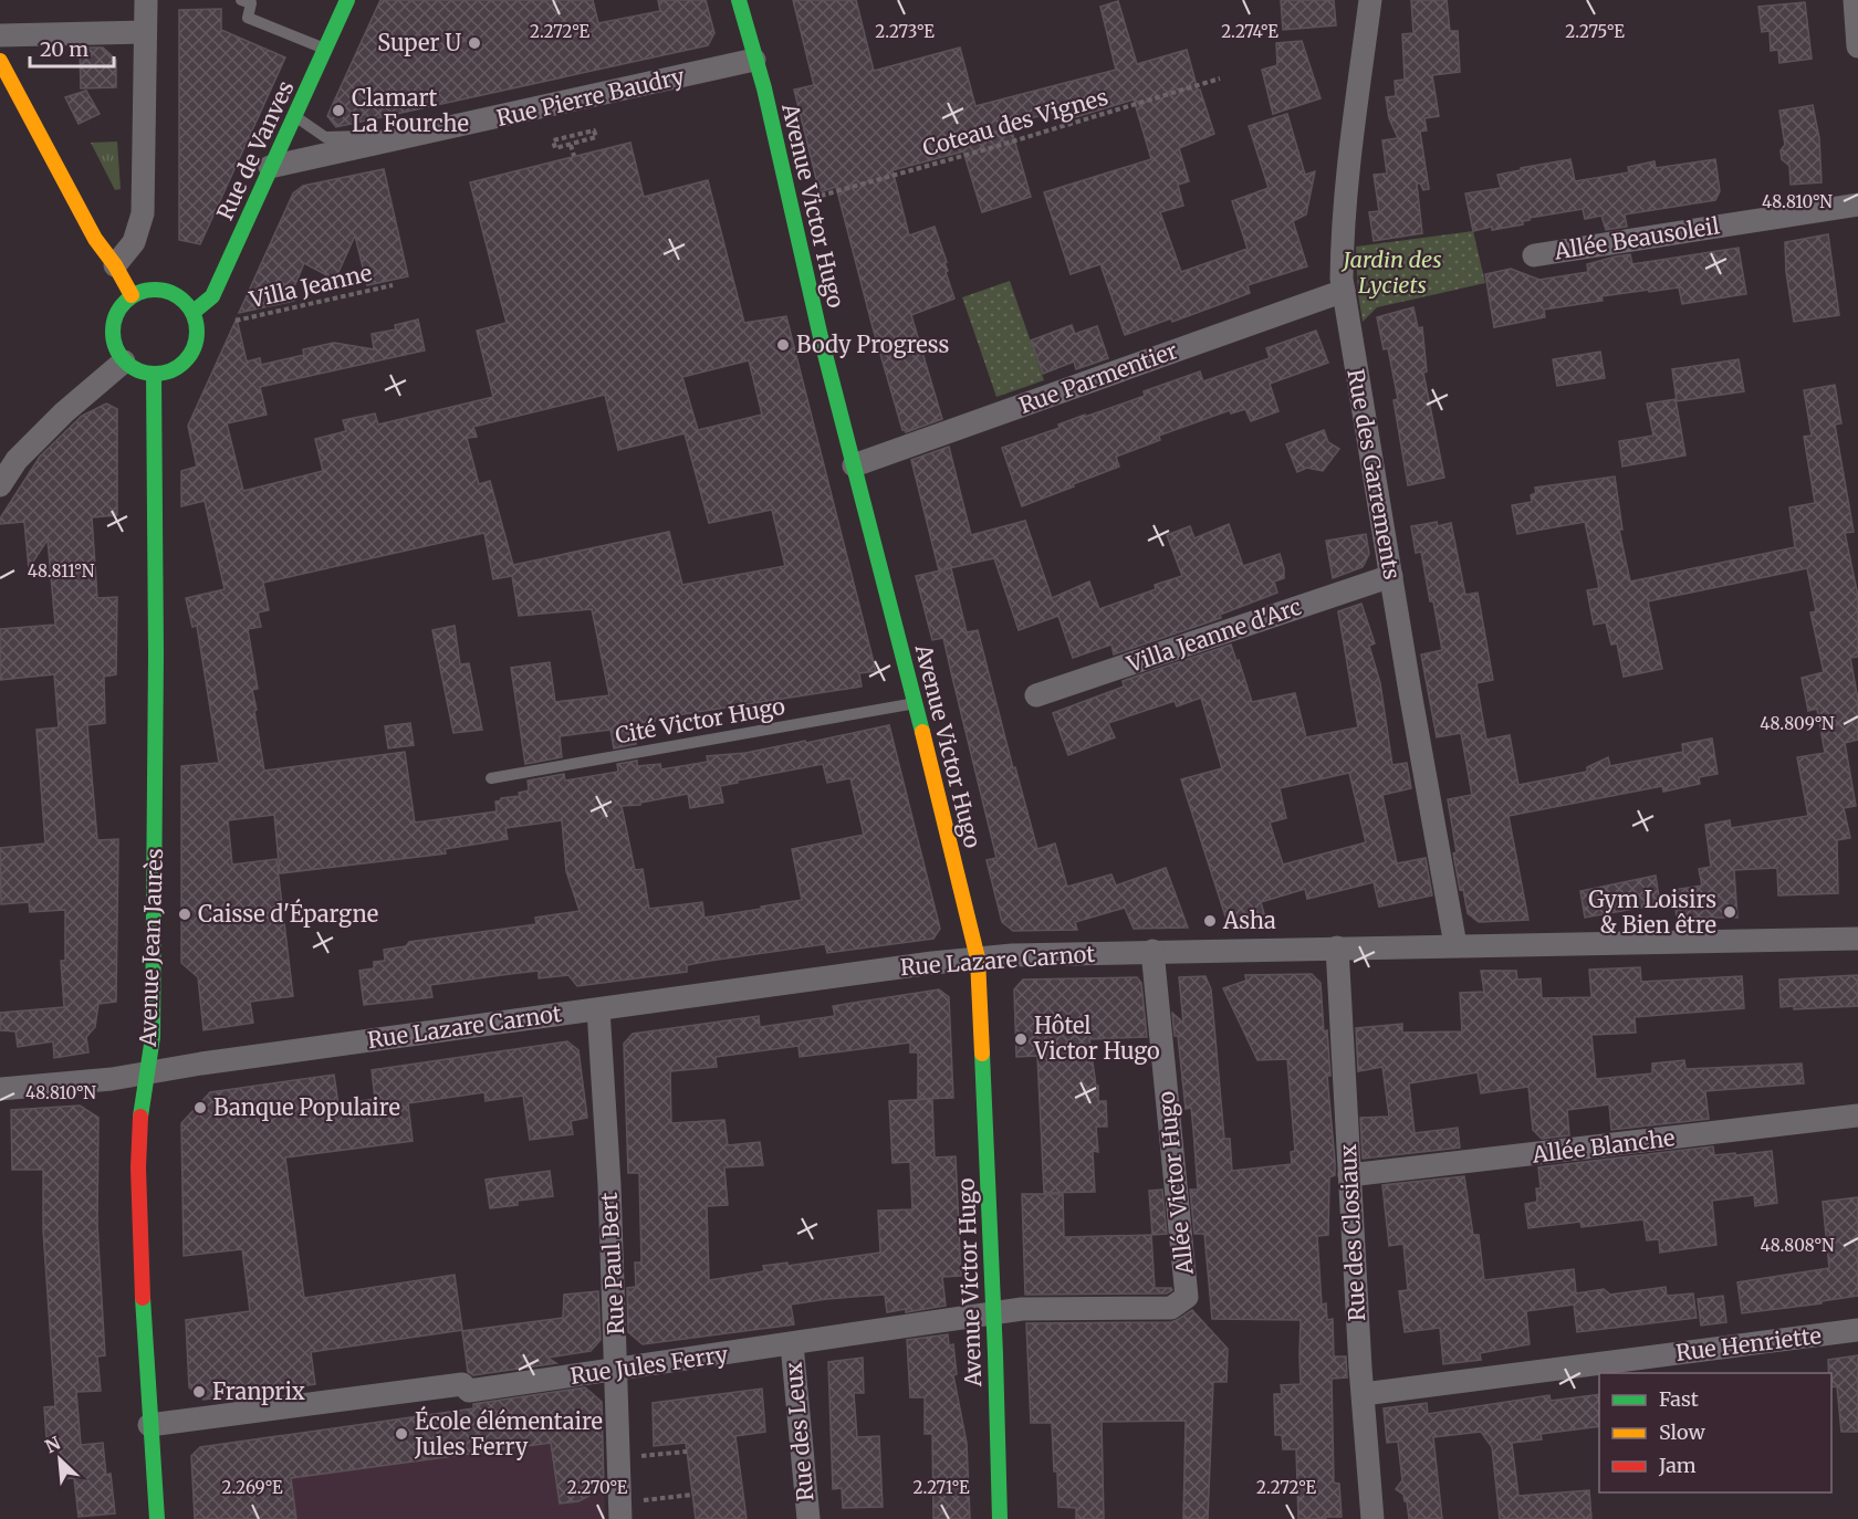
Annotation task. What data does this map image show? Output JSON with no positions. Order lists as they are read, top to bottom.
{
  "streets": {
    "street": [
      "Rue Pierre Baudry",
      "Rue de Vanves",
      "Avenue Victor Hugo",
      "Allée Beausoleil",
      "Rue Parmentier",
      "Rue des Garrements",
      "Villa Jeanne d'Arc",
      "Avenue Jean Jaurès",
      "Rue Lazare Carnot",
      "Allée Blanche",
      "Allée Victor Hugo",
      "Rue des Closiaux",
      "Rue Paul Bert",
      "Rue Henriette",
      "Rue Jules Ferry",
      "Rue des Leux"
    ],
    "lane": ["Cité Victor Hugo"],
    "path": ["Coteau des Vignes", "Villa Jeanne"]
  },
  "crossings": [
    ["Rue Pierre Baudry", "Rue de Vanves"],
    ["Rue Pierre Baudry", "Avenue Victor Hugo"],
    ["Rue de Vanves", "Avenue Jean Jaurès"],
    ["Avenue Victor Hugo", "Rue Parmentier"],
    ["Avenue Victor Hugo", "Cité Victor Hugo"],
    ["Avenue Victor Hugo", "Rue Lazare Carnot"],
    ["Avenue Victor Hugo", "Allée Victor Hugo"],
    ["Avenue Victor Hugo", "Rue Jules Ferry"],
    ["Rue Parmentier", "Rue des Garrements"],
    ["Rue des Garrements", "Villa Jeanne d'Arc"],
    ["Rue des Garrements", "Rue Lazare Carnot"],
    ["Avenue Jean Jaurès", "Rue Lazare Carnot"],
    ["Avenue Jean Jaurès", "Rue Jules Ferry"],
    ["Rue Lazare Carnot", "Allée Victor Hugo"],
    ["Rue Lazare Carnot", "Rue des Closiaux"],
    ["Rue Lazare Carnot", "Rue Paul Bert"],
    ["Allée Blanche", "Rue des Closiaux"],
    ["Allée Victor Hugo", "Rue Jules Ferry"],
    ["Rue des Closiaux", "Rue Henriette"],
    ["Rue Paul Bert", "Rue Jules Ferry"],
    ["Rue Jules Ferry", "Rue des Leux"]
  ],
  "parks": ["Jardin des Lyciets"],
  "places": [
    "Super U",
    "Clamart La Fourche",
    "Body Progress",
    "Gym Loisirs & Bien être",
    "Caisse d'Épargne",
    "Asha",
    "Hôtel Victor Hugo",
    "Banque Populaire",
    "Franprix",
    "École élémentaire Jules Ferry"
  ],
  "legend": ["Fast", "Slow", "Jam"],
  "scale_bar": "20 m",
  "north": "top left",
  "coordinates": [
    "2.272°E",
    "2.273°E",
    "2.274°E",
    "2.275°E",
    "48.810°N",
    "48.811°N",
    "48.809°N",
    "48.808°N",
    "2.269°E",
    "2.270°E",
    "2.271°E"
  ]
}
